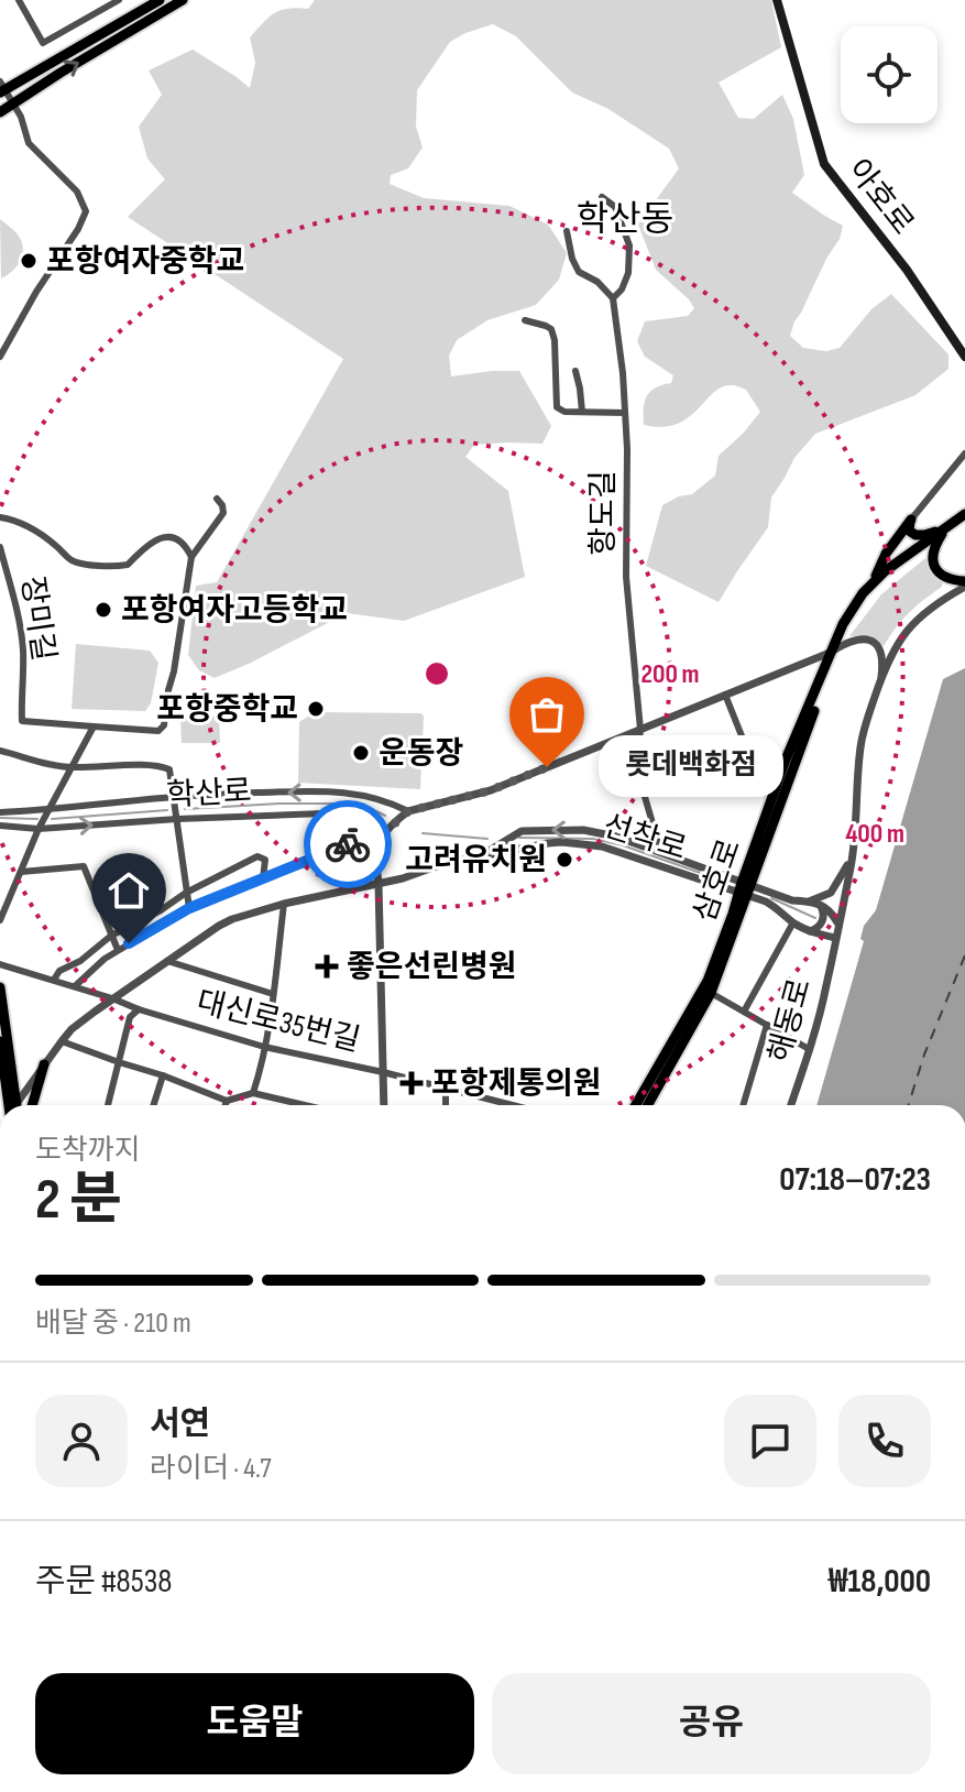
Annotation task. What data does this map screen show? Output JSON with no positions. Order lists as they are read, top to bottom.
{
  "streets": {
    "main road": ["아호로", "삼호로"],
    "street": [
      "항도길",
      "장미길",
      "학산로",
      "선착로",
      "해동로",
      "대신로35번길"
    ]
  },
  "crossings": [
    ["항도길", "선착로"],
    ["선착로", "삼호로"],
    ["선착로", "해동로"],
    ["선착로", "대신로35번길"]
  ],
  "districts": ["학산동"],
  "places": {
    "other": [
      "포항여자중학교",
      "포항여자고등학교",
      "포항중학교",
      "운동장",
      "롯데백화점",
      "고려유치원"
    ],
    "health": ["좋은선린병원", "포항제통의원"]
  },
  "page": {
    "bubble": "롯데백화점",
    "heading": ["2 분", "도착까지", "07:18–07:23"],
    "panel": [
      "서연",
      "라이더 · 4.7",
      "주문 #8538",
      "₩18,000"
    ],
    "bar": "배달 중 · 210 m",
    "buttons": ["도움말", "공유"]
  },
  "rings": ["200 m", "400 m"]
}
